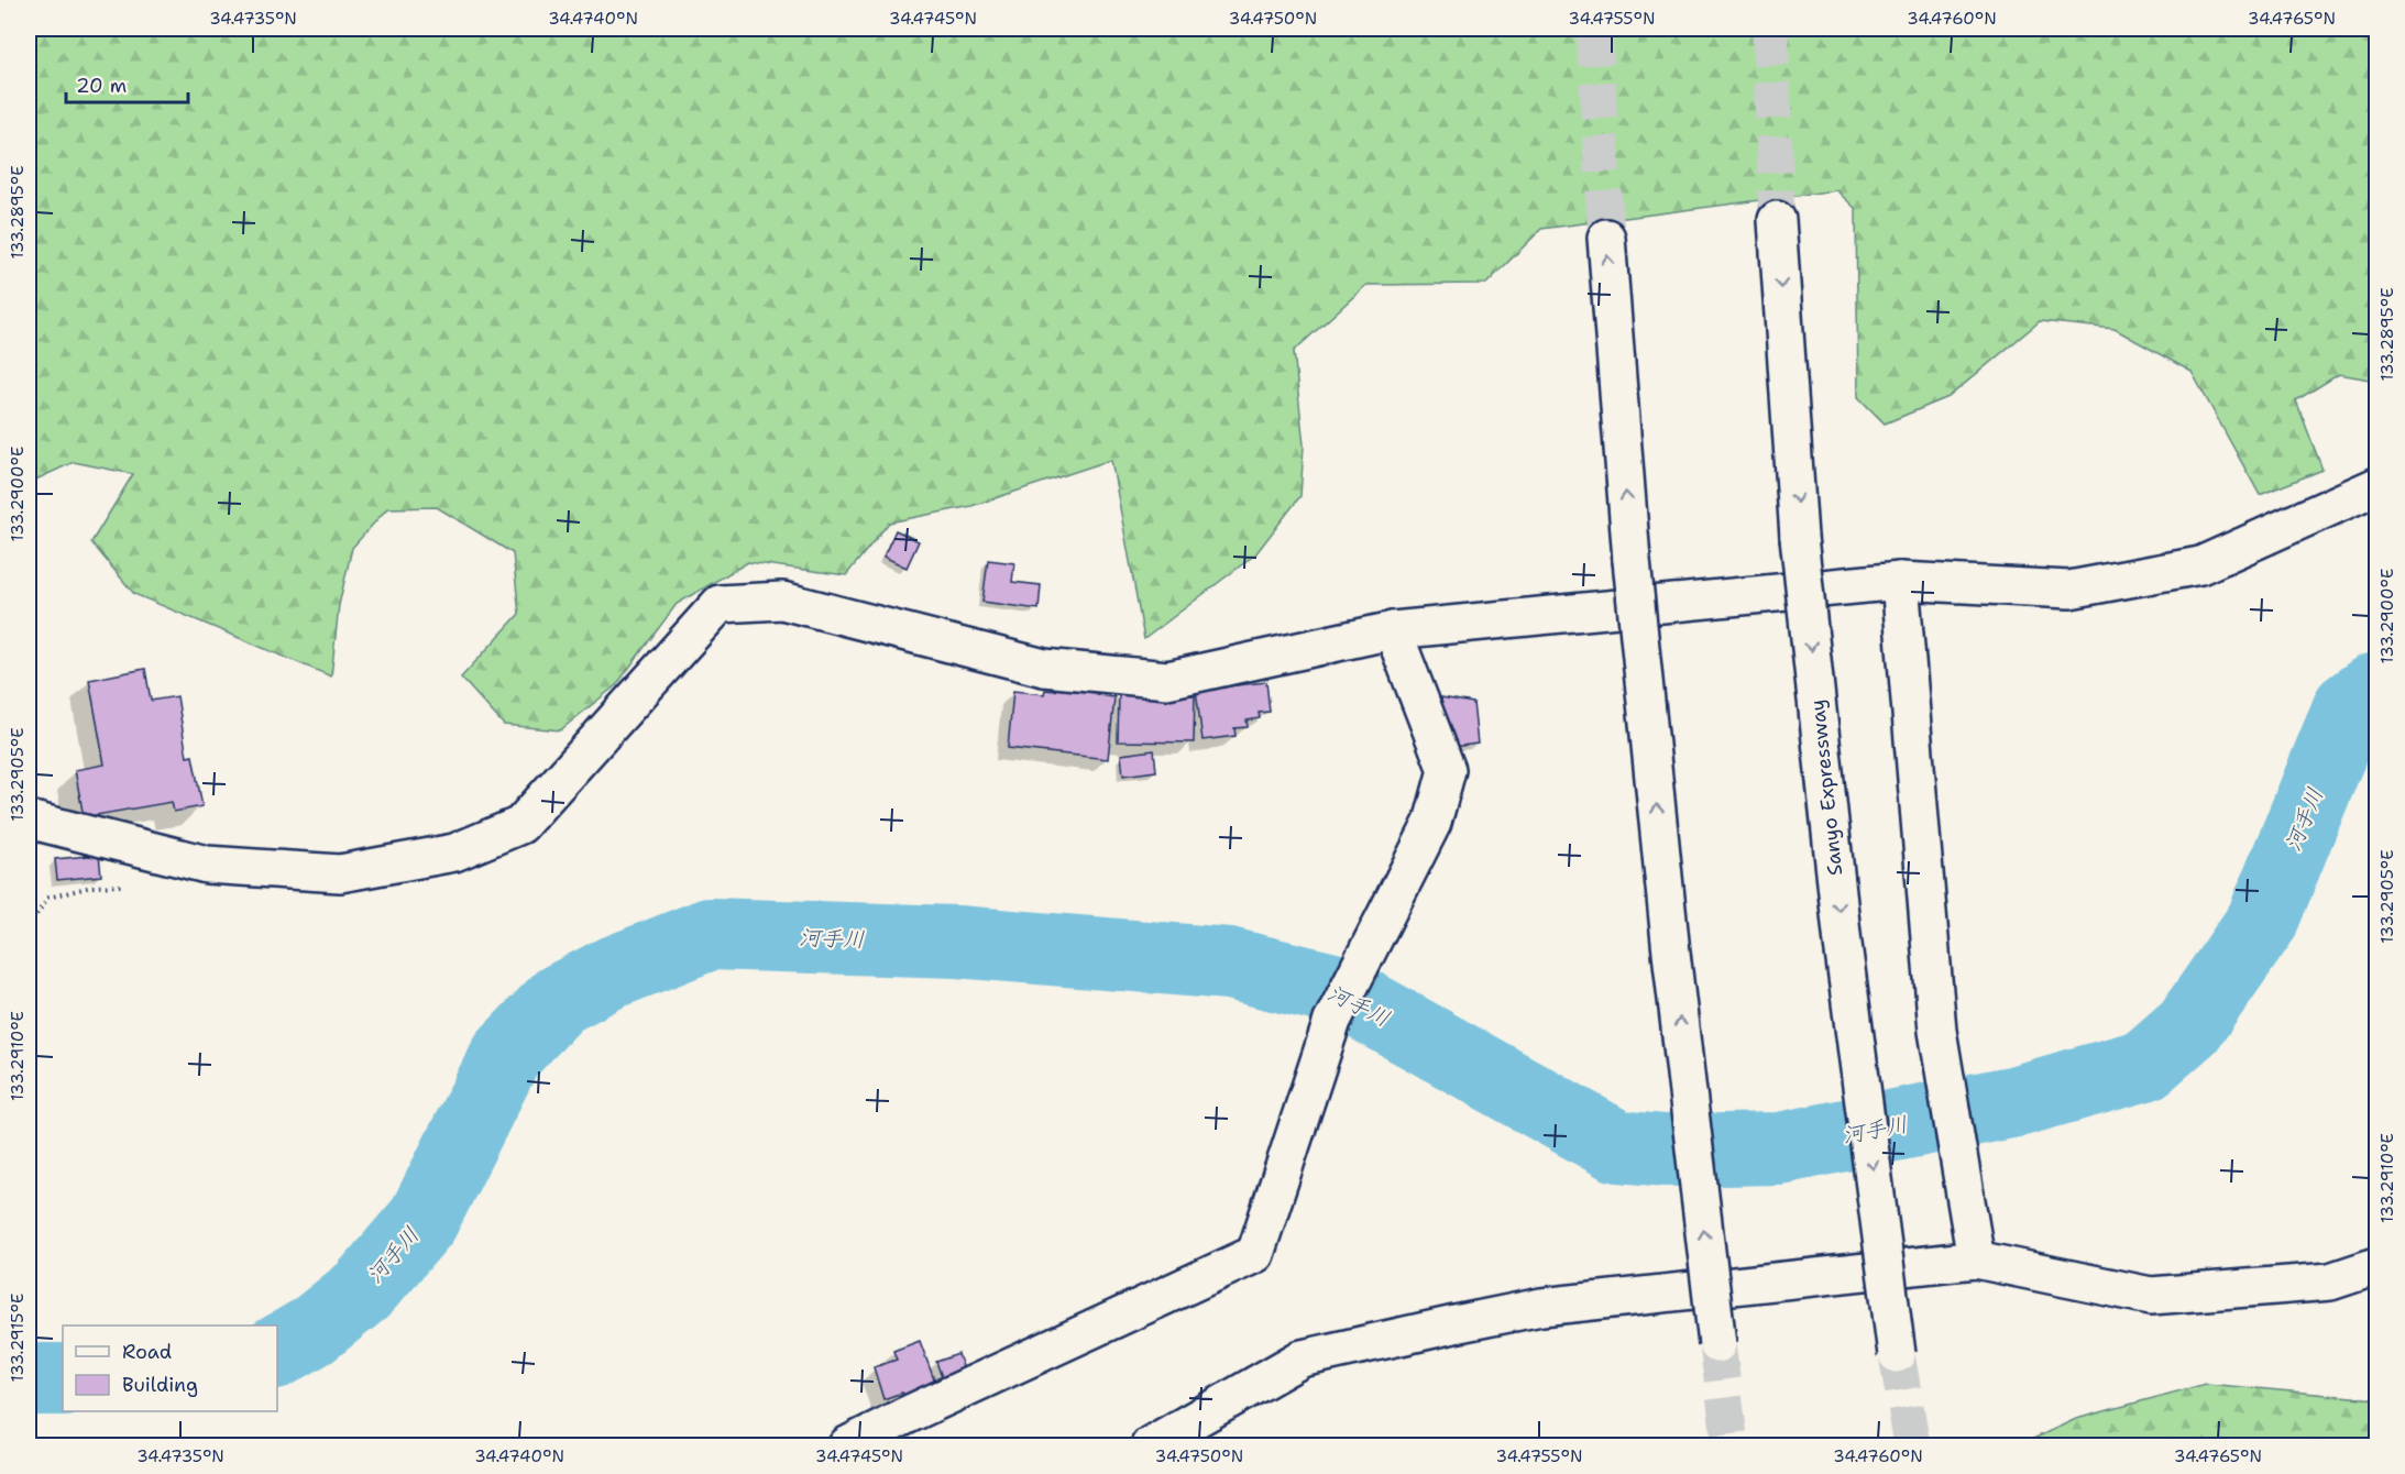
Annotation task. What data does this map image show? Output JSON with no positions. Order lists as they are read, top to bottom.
{
  "streets": {
    "main road": ["Sanyo Expressway"]
  },
  "water": ["河手川"],
  "legend": ["Road", "Building"],
  "scale_bar": "20 m",
  "coordinates": [
    "34.4735°N",
    "34.4740°N",
    "34.4745°N",
    "34.4750°N",
    "34.4755°N",
    "34.4760°N",
    "34.4765°N",
    "133.2895°E",
    "133.2900°E",
    "133.2905°E",
    "133.2910°E",
    "133.2915°E"
  ]
}
